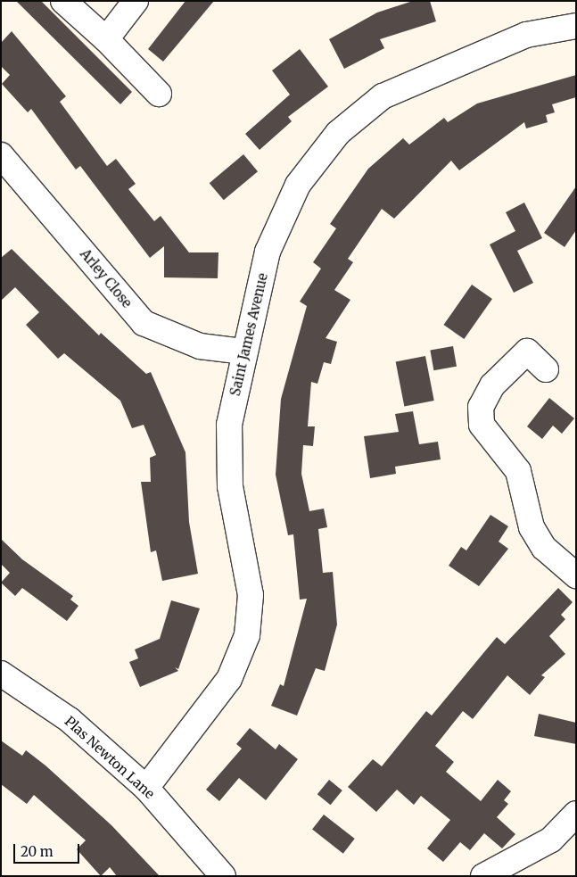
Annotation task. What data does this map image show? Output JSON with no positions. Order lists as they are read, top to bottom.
{
  "streets": {
    "street": ["Arley Close", "Saint James Avenue", "Plas Newton Lane"]
  },
  "crossings": [
    ["Arley Close", "Saint James Avenue"],
    ["Saint James Avenue", "Plas Newton Lane"]
  ],
  "scale_bar": "20 m"
}
